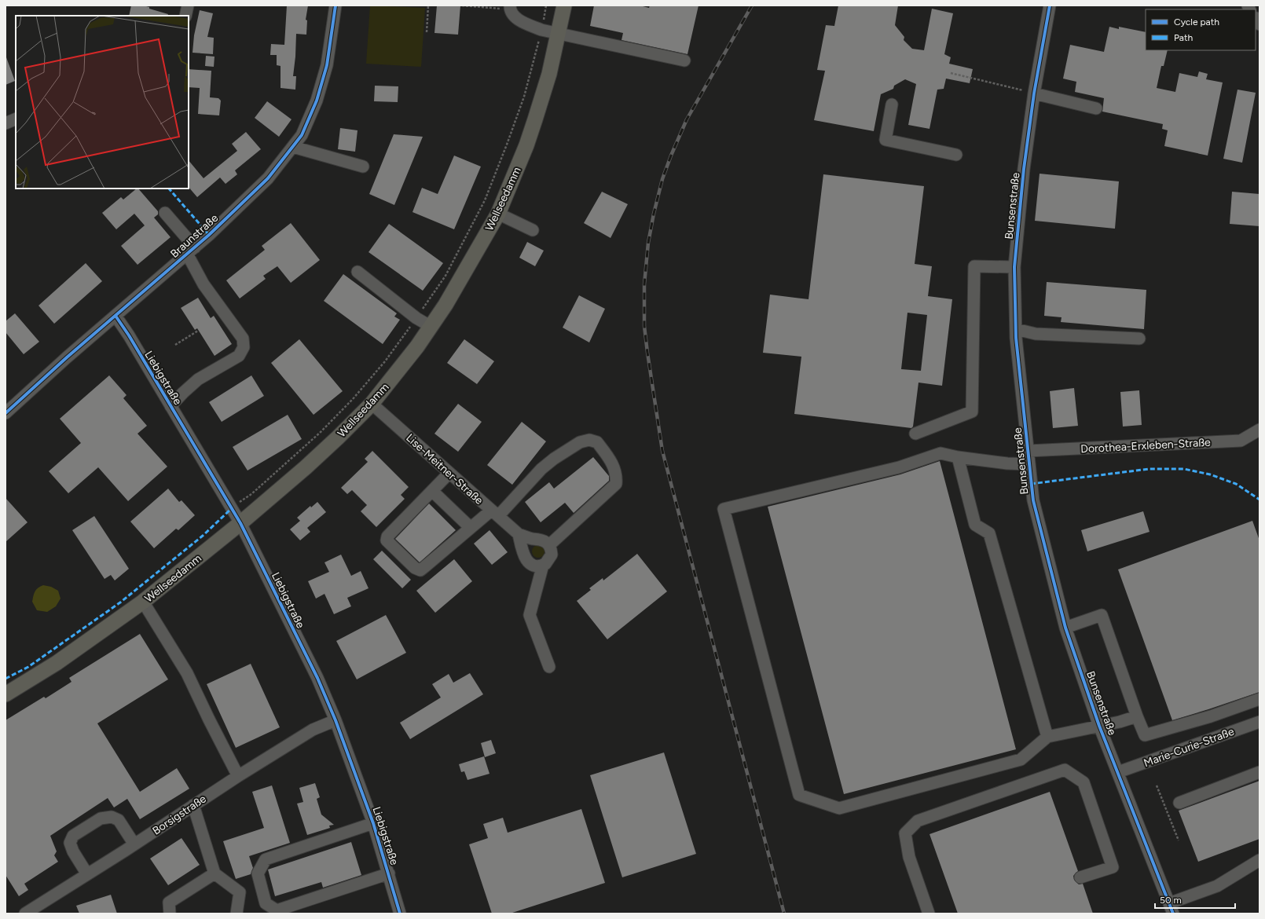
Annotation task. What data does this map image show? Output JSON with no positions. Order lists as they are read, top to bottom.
{
  "streets": {
    "main road": ["Wellseedamm"],
    "street": [
      "Bunsenstraße",
      "Braunstraße",
      "Liebigstraße",
      "Dorothea-Erxleben-Straße",
      "Lise-Meitner-Straße",
      "Marie-Curie-Straße",
      "Borsigstraße"
    ]
  },
  "crossings": [
    ["Wellseedamm", "Liebigstraße"],
    ["Wellseedamm", "Lise-Meitner-Straße"],
    ["Bunsenstraße", "Dorothea-Erxleben-Straße"],
    ["Bunsenstraße", "Marie-Curie-Straße"],
    ["Braunstraße", "Liebigstraße"],
    ["Liebigstraße", "Borsigstraße"]
  ],
  "legend": ["Cycle path", "Path"],
  "scale_bar": "50 m"
}
